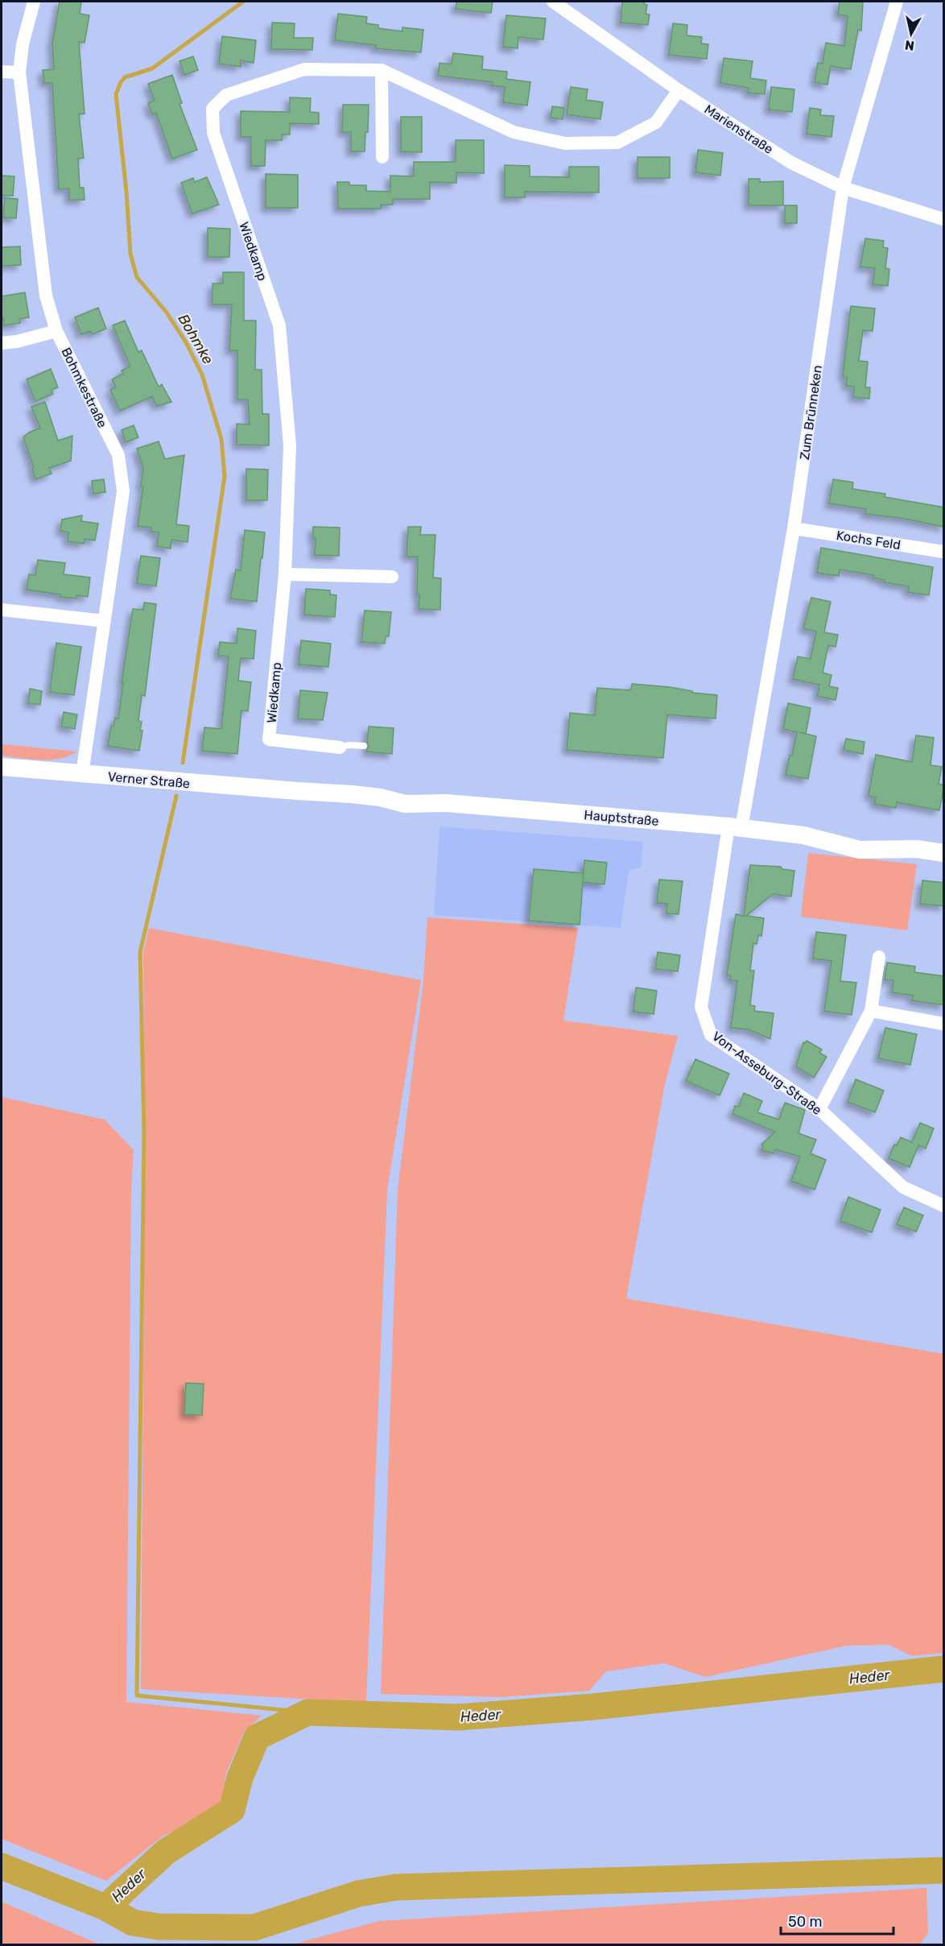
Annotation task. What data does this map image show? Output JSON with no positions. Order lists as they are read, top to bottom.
{
  "streets": {
    "main road": ["Verner Straße", "Hauptstraße"],
    "street": [
      "Marienstraße",
      "Wiedkamp",
      "Bohmkestraße",
      "Zum Brünneken",
      "Kochs Feld",
      "Von-Asseburg-Straße"
    ]
  },
  "crossings": [
    ["Marienstraße", "Wiedkamp"],
    ["Marienstraße", "Zum Brünneken"],
    ["Bohmkestraße", "Verner Straße"],
    ["Zum Brünneken", "Kochs Feld"],
    ["Zum Brünneken", "Hauptstraße"],
    ["Zum Brünneken", "Von-Asseburg-Straße"],
    ["Verner Straße", "Hauptstraße"],
    ["Hauptstraße", "Von-Asseburg-Straße"]
  ],
  "water": ["Bohmke", "Heder"],
  "scale_bar": "50 m",
  "north": "bottom"
}
